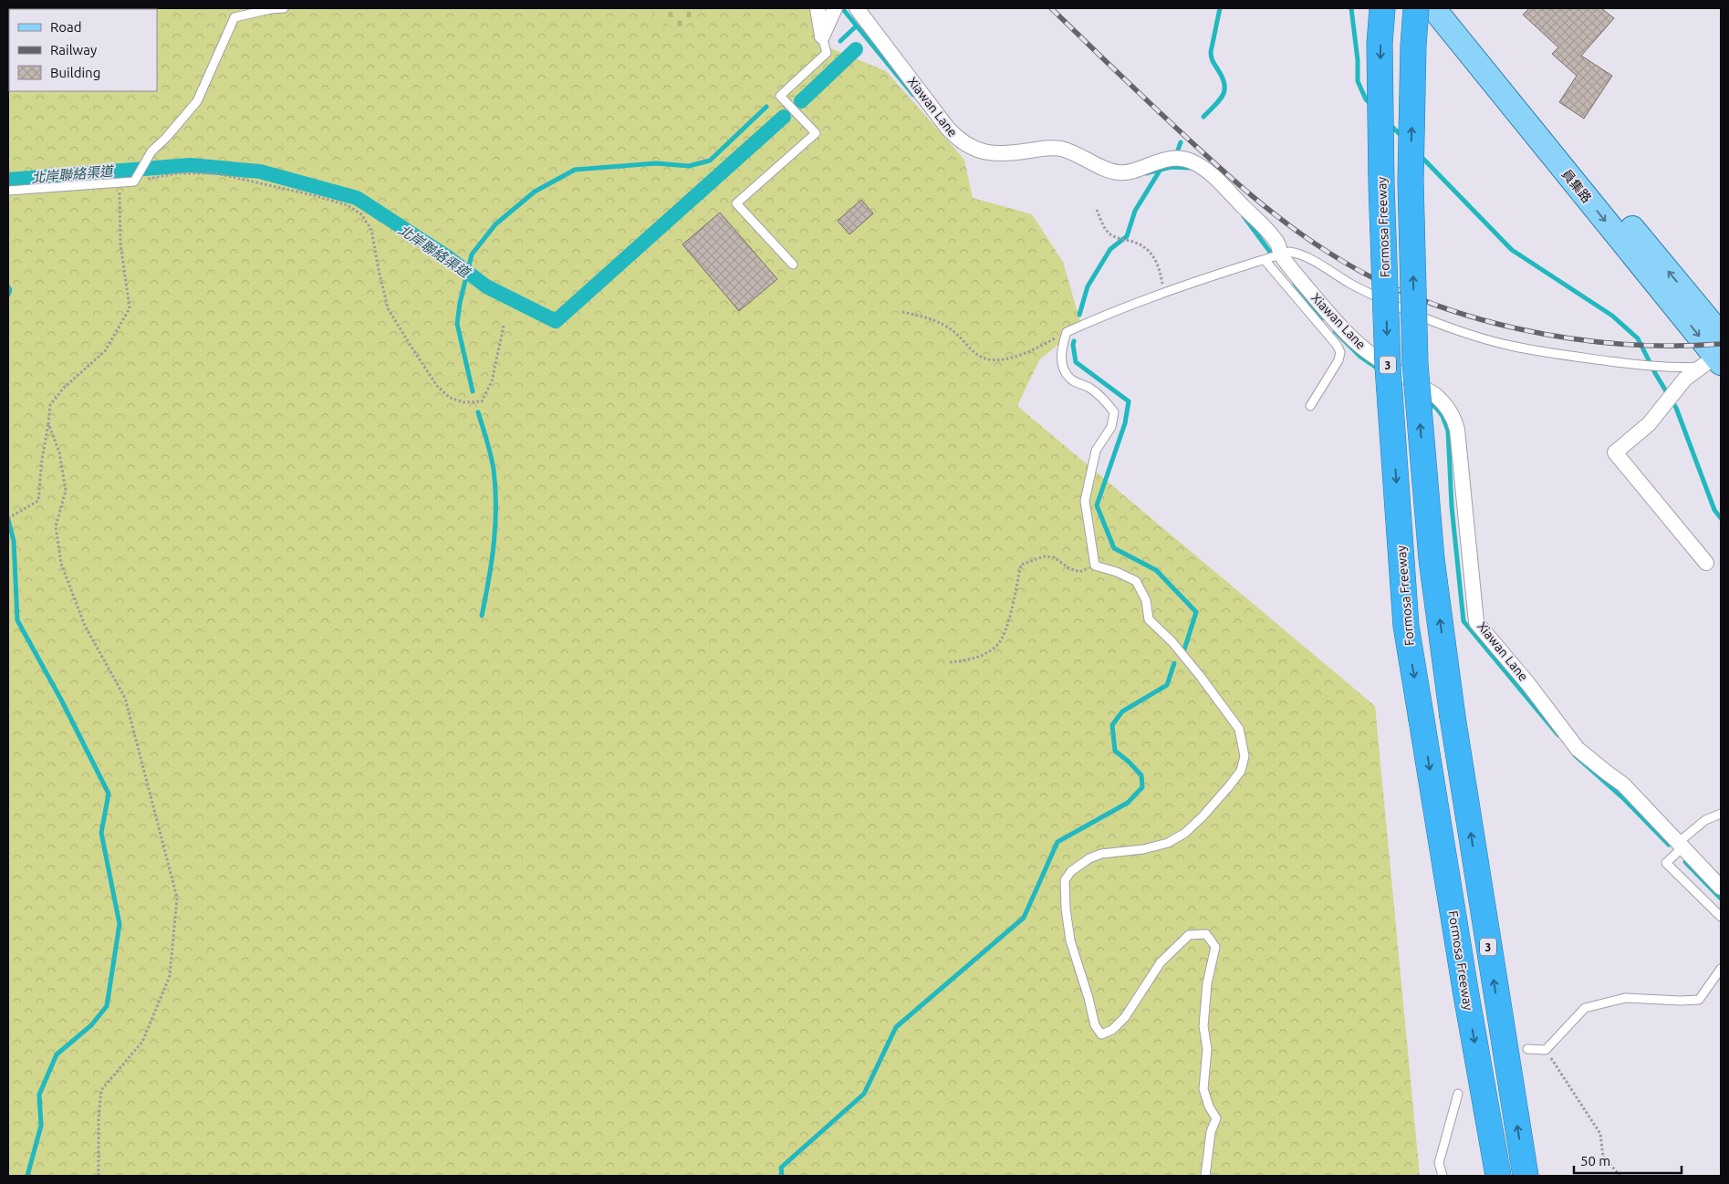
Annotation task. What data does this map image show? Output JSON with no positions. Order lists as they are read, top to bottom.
{
  "streets": {
    "highway": ["Formosa Freeway", "3"],
    "main road": ["員集路"],
    "street": ["Xiawan Lane"]
  },
  "water": ["北岸聯絡渠道"],
  "legend": ["Road", "Railway", "Building"],
  "scale_bar": "50 m"
}
